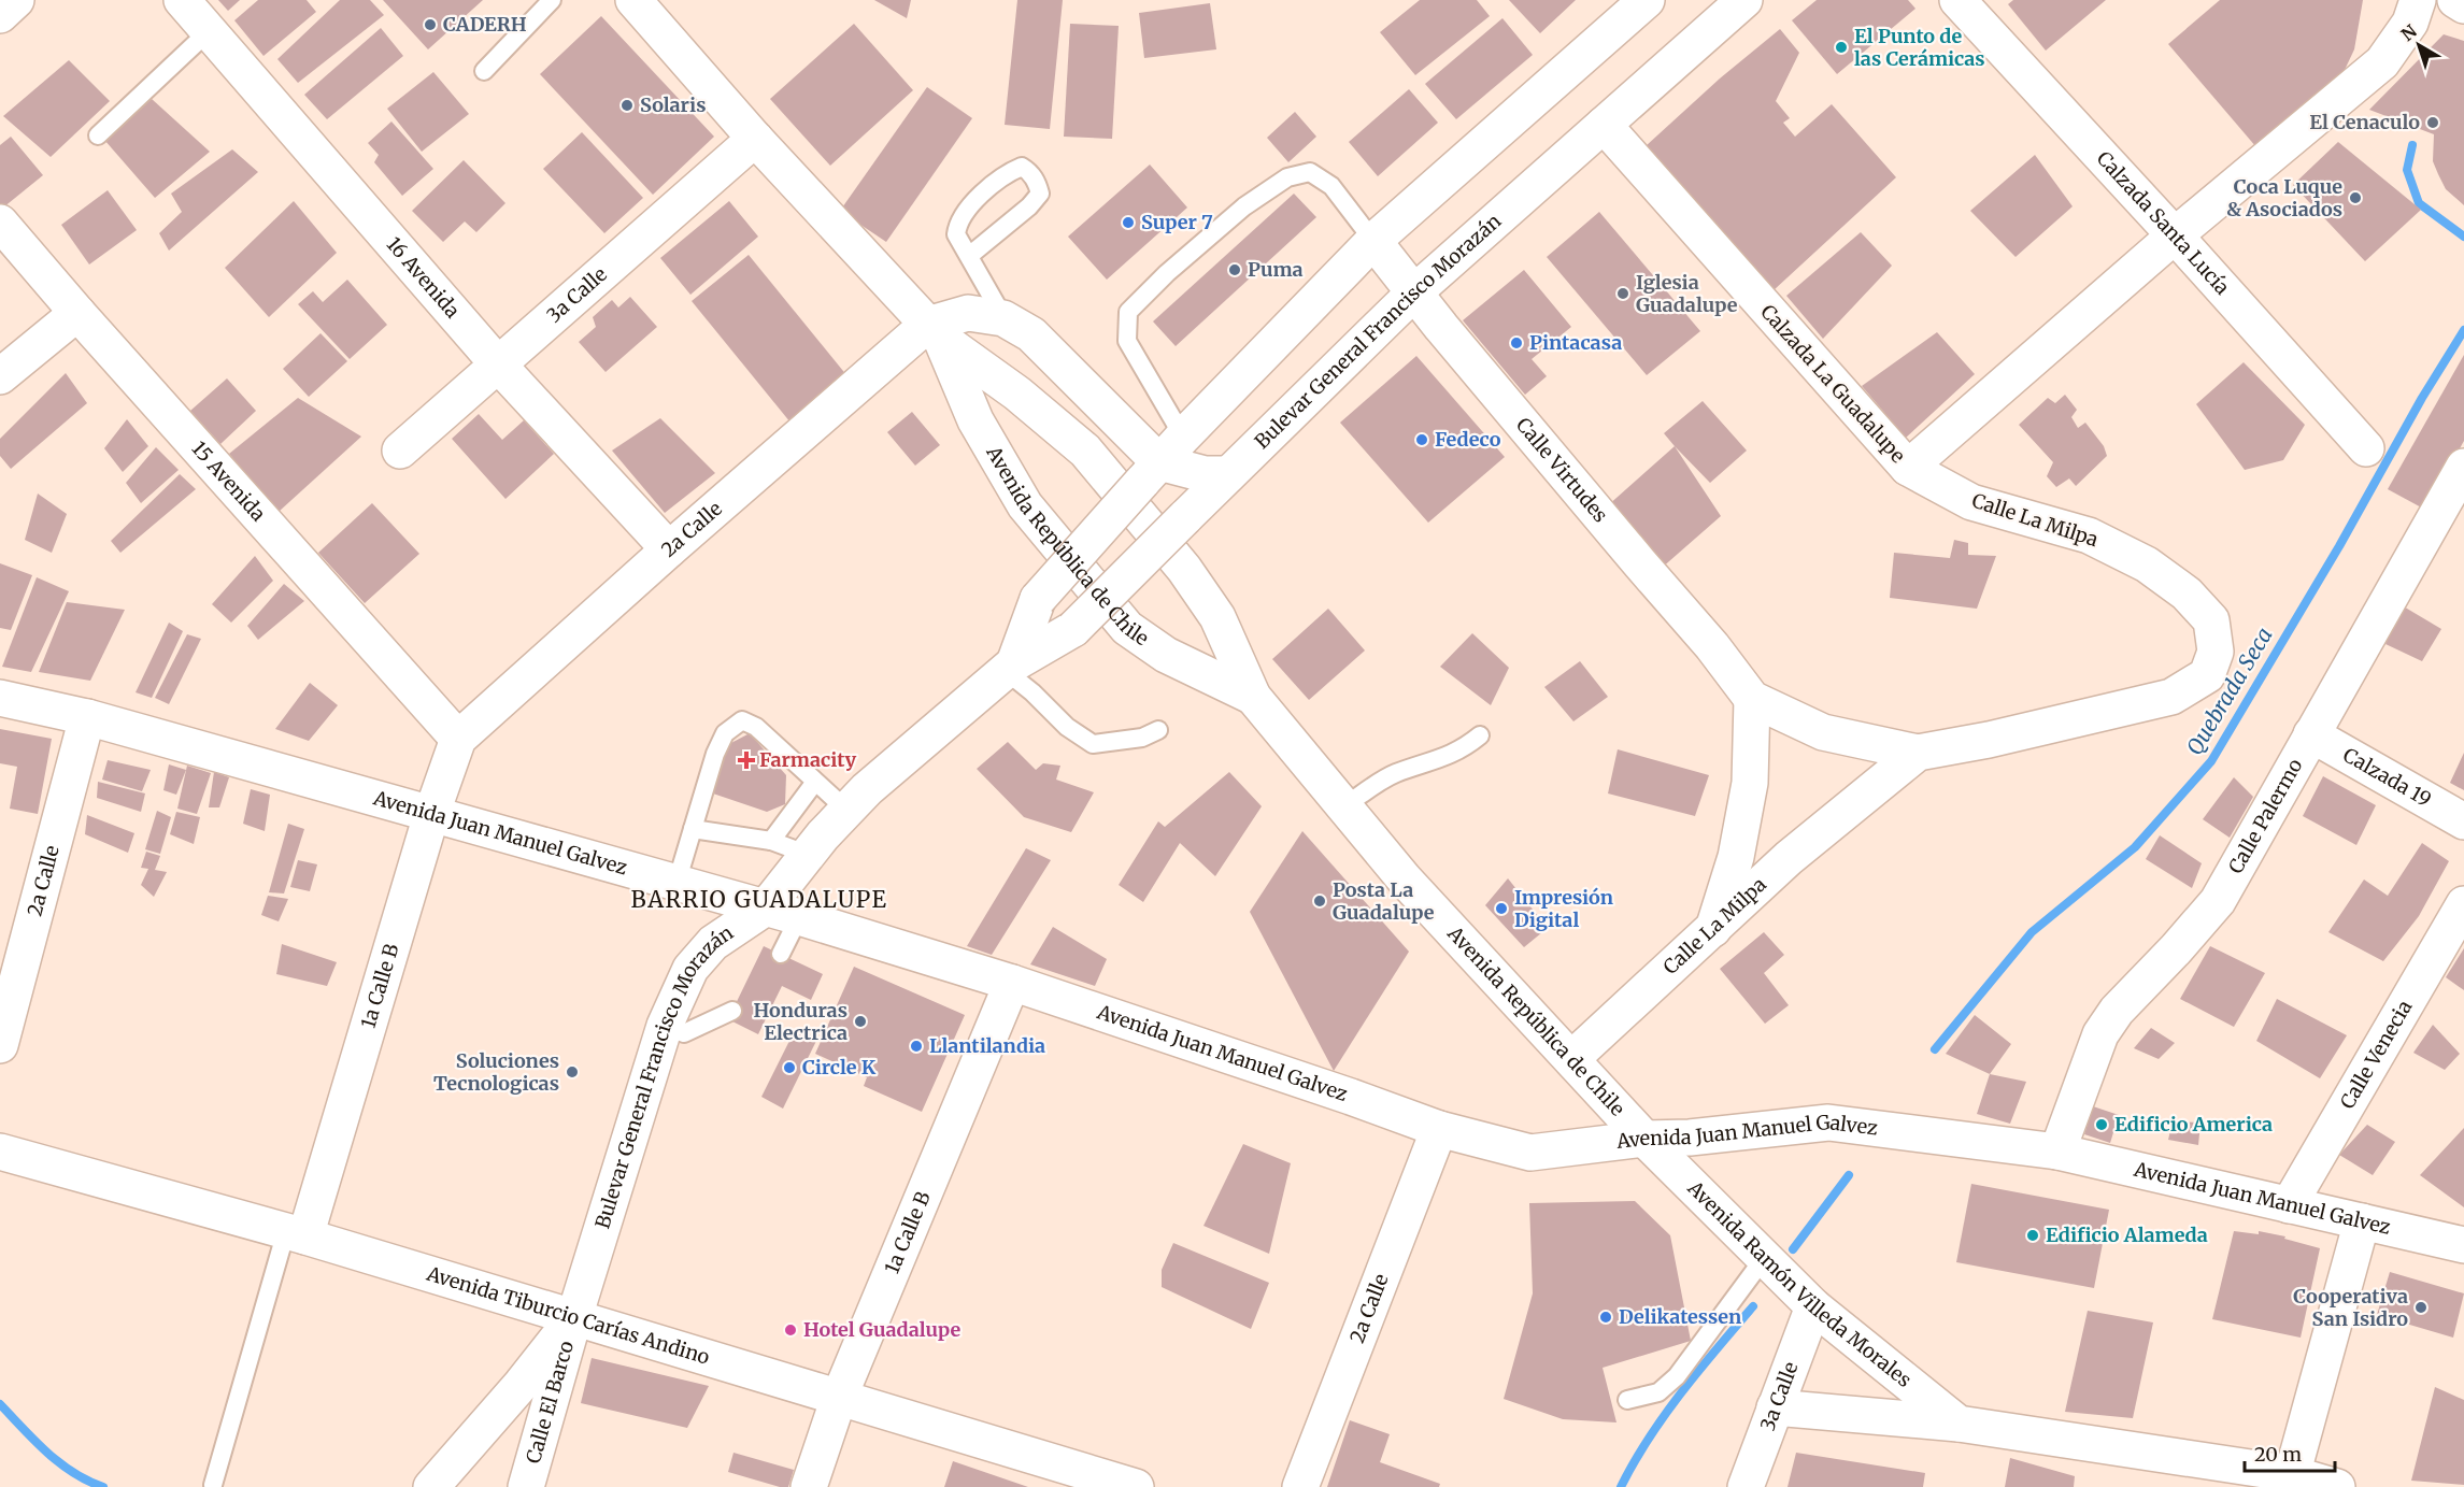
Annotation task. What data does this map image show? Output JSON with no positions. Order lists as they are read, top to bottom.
{
  "streets": {
    "street": [
      "Calzada Santa Lucía",
      "16 Avenida",
      "3a Calle",
      "Bulevar General Francisco Morazán",
      "Calzada La Guadalupe",
      "Calle Virtudes",
      "15 Avenida",
      "Calle La Milpa",
      "2a Calle",
      "Avenida República de Chile",
      "Calzada 19",
      "Calle Palermo",
      "Avenida Juan Manuel Galvez",
      "1a Calle B",
      "Calle Venecia",
      "Avenida Ramón Villeda Morales",
      "Avenida Tiburcio Carías Andino",
      "Calle El Barco"
    ]
  },
  "crossings": [
    ["16 Avenida", "3a Calle"],
    ["16 Avenida", "2a Calle"],
    ["3a Calle", "Avenida República de Chile"],
    ["3a Calle", "Avenida Ramón Villeda Morales"],
    ["Bulevar General Francisco Morazán", "Calzada La Guadalupe"],
    ["Bulevar General Francisco Morazán", "Calle Virtudes"],
    ["Bulevar General Francisco Morazán", "Avenida Juan Manuel Galvez"],
    ["Bulevar General Francisco Morazán", "Avenida Tiburcio Carías Andino"],
    ["Bulevar General Francisco Morazán", "Calle El Barco"],
    ["Calzada La Guadalupe", "Calle La Milpa"],
    ["Calle Virtudes", "Calle La Milpa"],
    ["15 Avenida", "2a Calle"],
    ["15 Avenida", "1a Calle B"],
    ["Calle La Milpa", "Avenida República de Chile"],
    ["2a Calle", "Avenida República de Chile"],
    ["2a Calle", "Avenida Juan Manuel Galvez"],
    ["2a Calle", "1a Calle B"],
    ["Avenida República de Chile", "Avenida Juan Manuel Galvez"],
    ["Avenida República de Chile", "Avenida Ramón Villeda Morales"],
    ["Calzada 19", "Calle Palermo"],
    ["Calle Palermo", "Avenida Juan Manuel Galvez"],
    ["Avenida Juan Manuel Galvez", "1a Calle B"],
    ["Avenida Juan Manuel Galvez", "Calle Venecia"],
    ["Avenida Juan Manuel Galvez", "Avenida Ramón Villeda Morales"],
    ["1a Calle B", "Avenida Tiburcio Carías Andino"],
    ["Avenida Tiburcio Carías Andino", "Calle El Barco"]
  ],
  "districts": ["BARRIO GUADALUPE"],
  "water": ["Quebrada Seca"],
  "places": {
    "other": [
      "CADERH",
      "El Punto de las Cerámicas",
      "Solaris",
      "El Cenaculo",
      "Coca Luque & Asociados",
      "Super 7",
      "Puma",
      "Iglesia Guadalupe",
      "Pintacasa",
      "Fedeco",
      "Posta La Guadalupe",
      "Impresión Digital",
      "Honduras Electrica",
      "Llantilandia",
      "Circle K",
      "Soluciones Tecnologicas",
      "Edificio America",
      "Edificio Alameda",
      "Cooperativa San Isidro",
      "Delikatessen",
      "Hotel Guadalupe"
    ],
    "health": ["Farmacity"]
  },
  "scale_bar": "20 m",
  "north": "top left"
}
